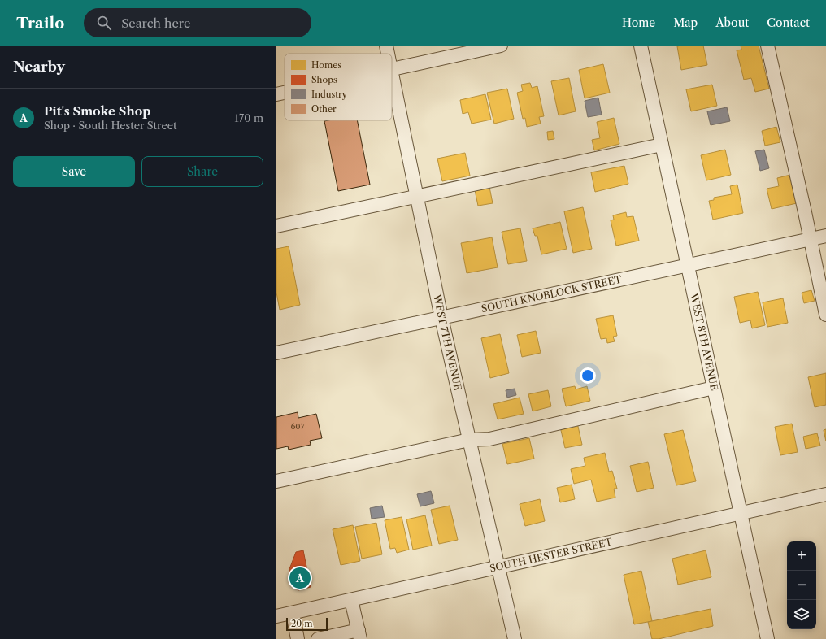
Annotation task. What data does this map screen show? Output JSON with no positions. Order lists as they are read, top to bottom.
{
  "streets": {
    "street": [
      "SOUTH KNOBLOCK STREET",
      "WEST 8TH AVENUE",
      "WEST 7TH AVENUE",
      "SOUTH HESTER STREET"
    ]
  },
  "crossings": [
    ["SOUTH KNOBLOCK STREET", "WEST 8TH AVENUE"],
    ["SOUTH KNOBLOCK STREET", "WEST 7TH AVENUE"],
    ["WEST 8TH AVENUE", "SOUTH HESTER STREET"],
    ["WEST 7TH AVENUE", "SOUTH HESTER STREET"]
  ],
  "house_numbers": ["607"],
  "legend": [
    "Homes",
    "Shops",
    "Industry",
    "Other"
  ],
  "scale_bar": "20 m",
  "page": {
    "header": "Trailo",
    "search": "Search here",
    "nav": [
      "Home",
      "Map",
      "About",
      "Contact"
    ],
    "heading": "Nearby",
    "list": [
      {
        "mark": "A",
        "name": "Pit's Smoke Shop",
        "note": "Shop · South Hester Street",
        "value": "170 m"
      }
    ],
    "buttons": ["Save", "Share"],
    "map_buttons": ["+", "−"],
    "pins": "A",
    "scale": "20 m"
  }
}
